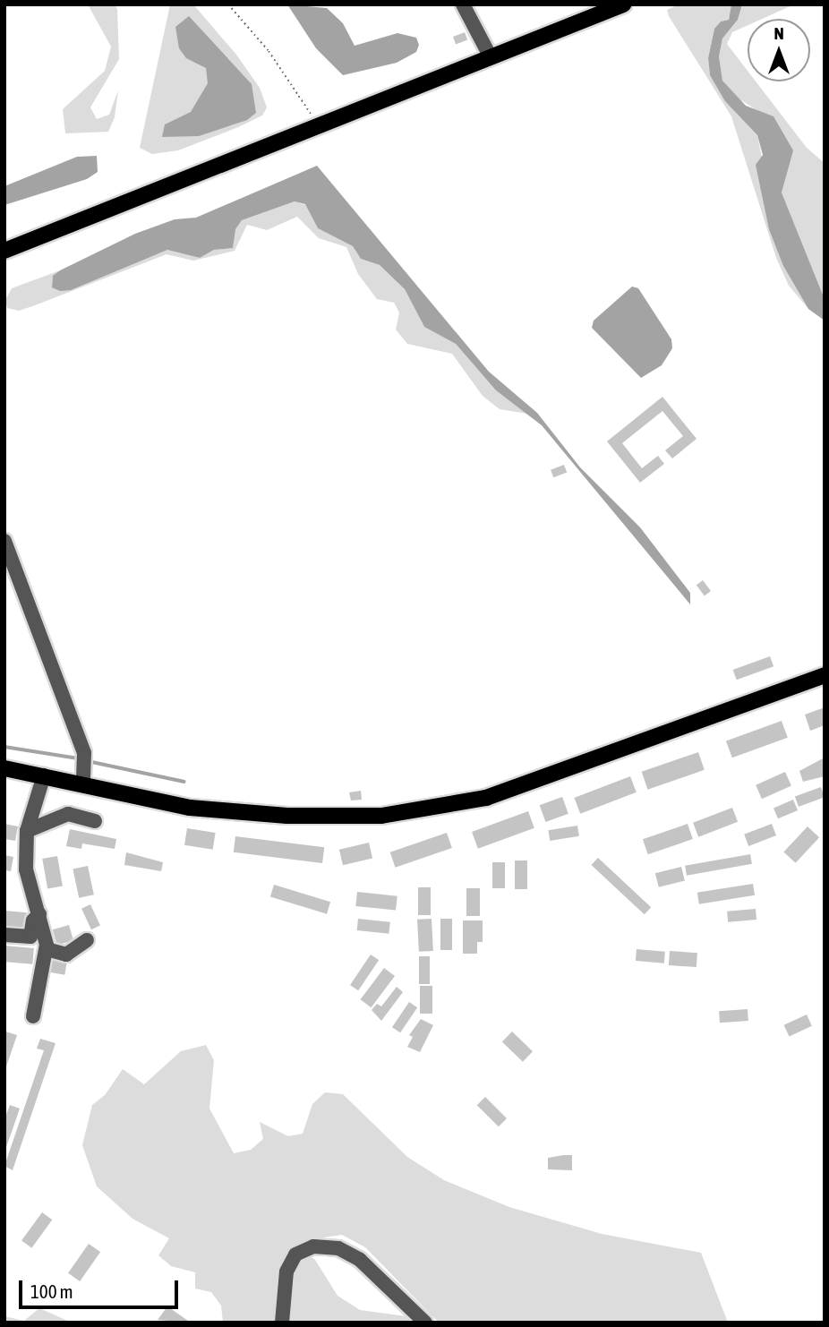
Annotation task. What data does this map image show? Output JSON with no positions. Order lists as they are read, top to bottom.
{
  "scale_bar": "100 m",
  "north": "top"
}
